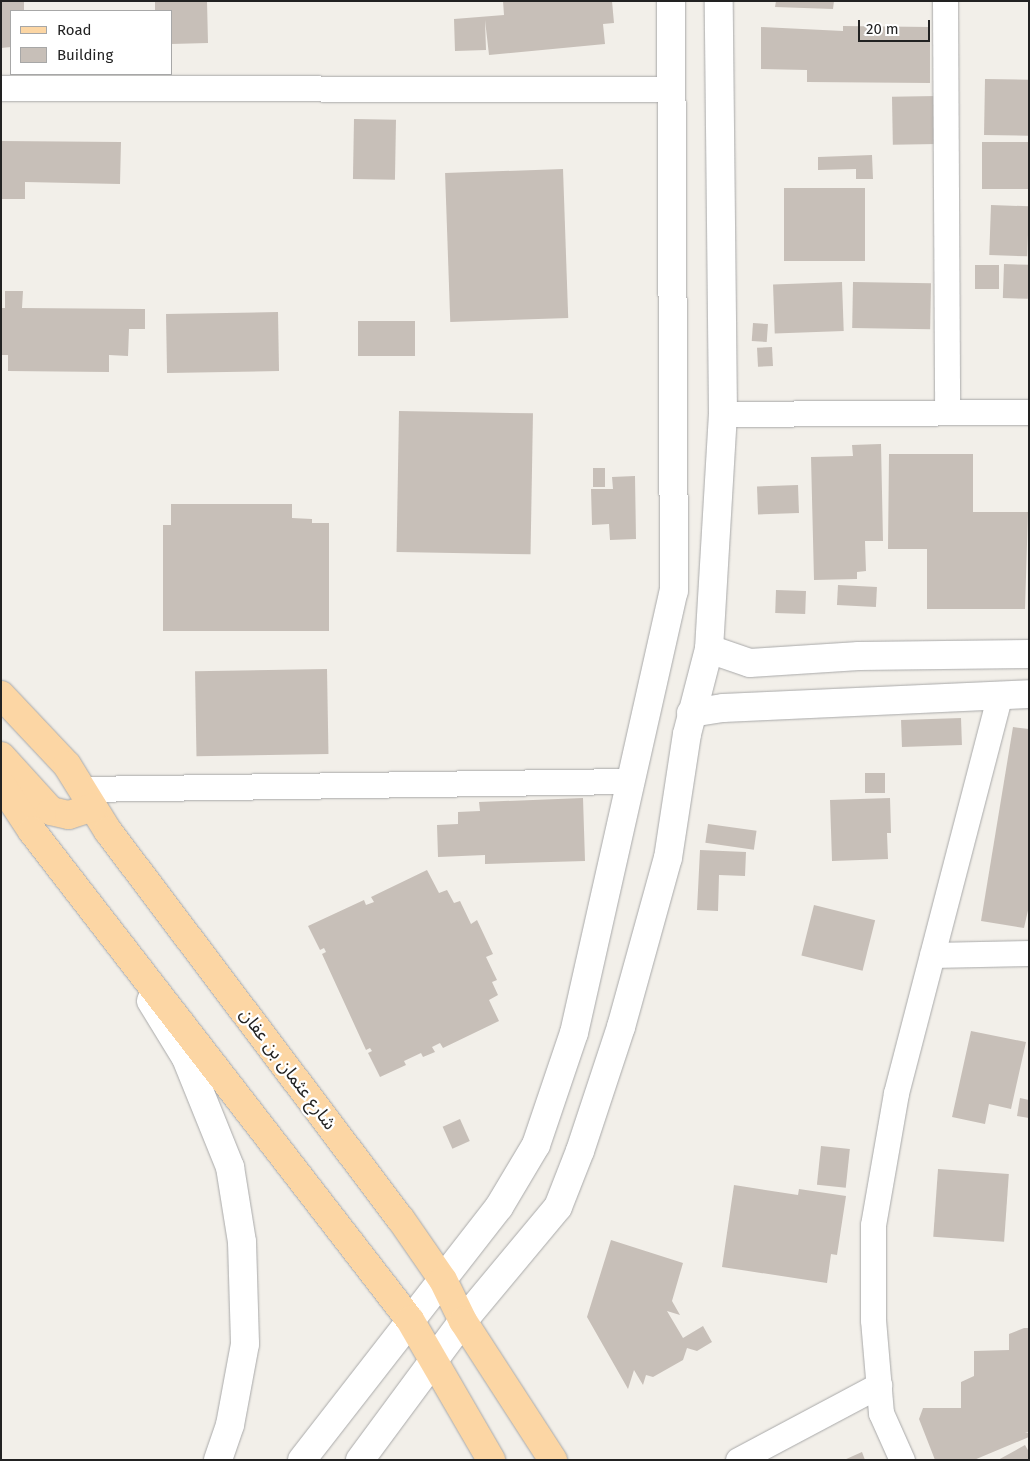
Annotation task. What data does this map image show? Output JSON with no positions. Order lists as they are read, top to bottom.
{
  "streets": {
    "main road": ["شارع عثمان بن عفان"]
  },
  "legend": ["Road", "Building"],
  "scale_bar": "20 m"
}
